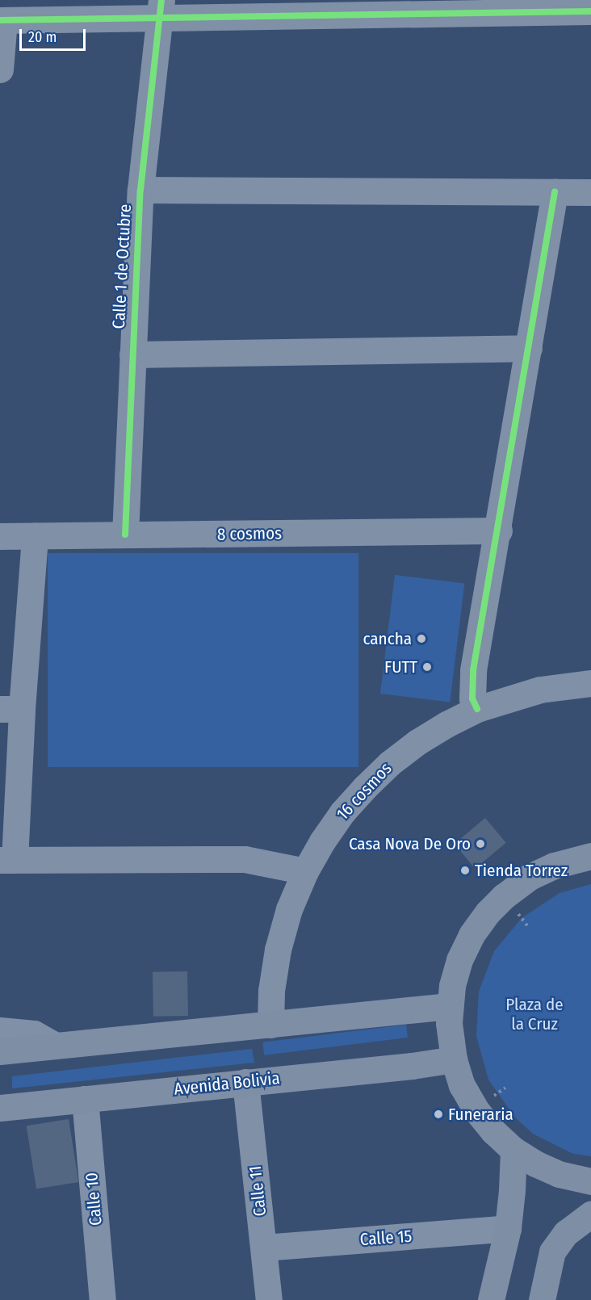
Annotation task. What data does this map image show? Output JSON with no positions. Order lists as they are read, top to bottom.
{
  "streets": {
    "main road": ["Avenida Bolivia"],
    "street": [
      "Calle 1 de Octubre",
      "8 cosmos",
      "16 cosmos",
      "Calle 11",
      "Calle 10",
      "Calle 15"
    ]
  },
  "crossings": [
    ["Calle 1 de Octubre", "8 cosmos"],
    ["Avenida Bolivia", "Calle 11"],
    ["Avenida Bolivia", "Calle 10"],
    ["Calle 11", "Calle 15"]
  ],
  "parks": ["Plaza de la Cruz"],
  "places": [
    "cancha",
    "FUTT",
    "Casa Nova De Oro",
    "Tienda Torrez",
    "Funeraria"
  ],
  "scale_bar": "20 m"
}
